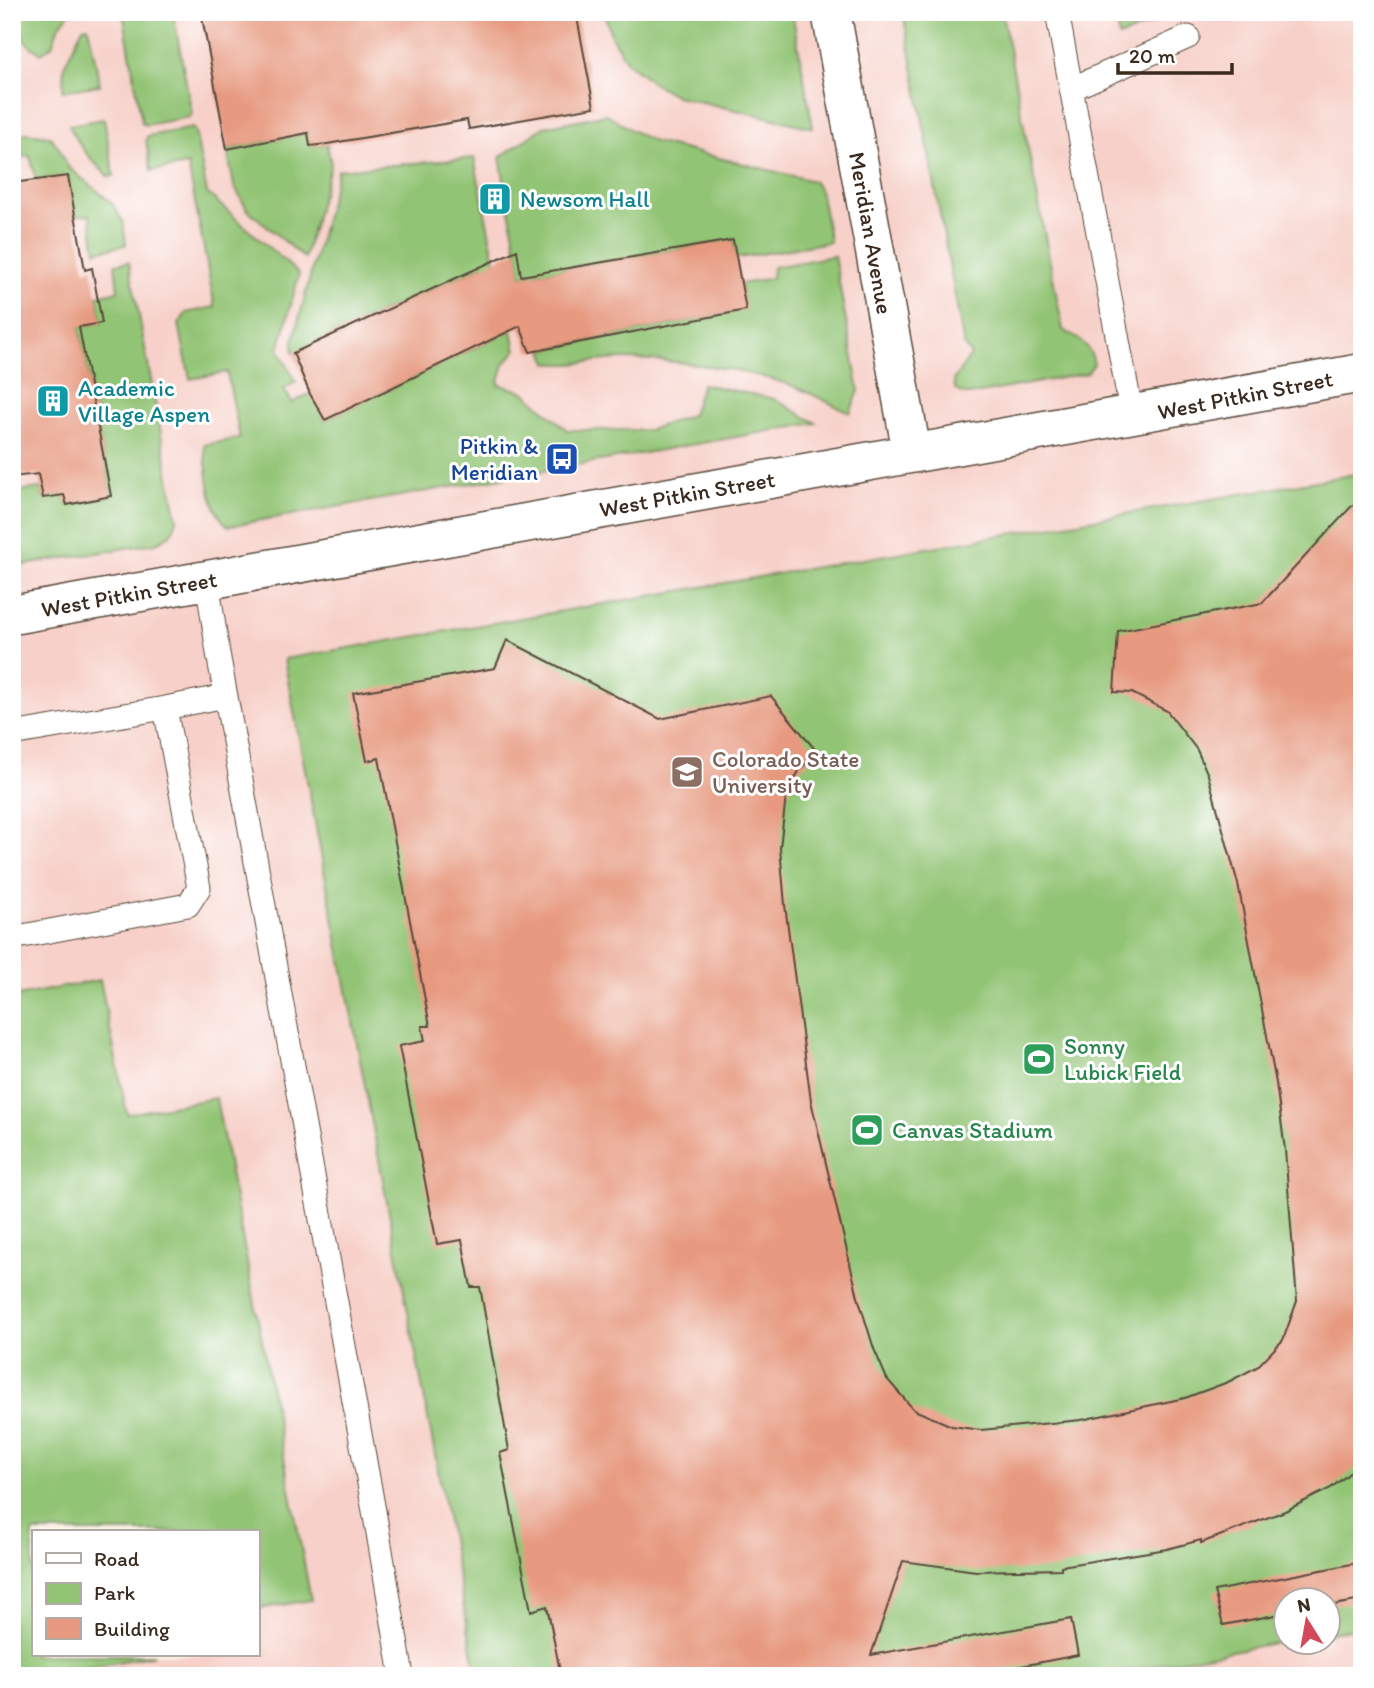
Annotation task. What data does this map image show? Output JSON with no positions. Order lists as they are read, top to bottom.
{
  "streets": {
    "street": ["Meridian Avenue", "West Pitkin Street"]
  },
  "crossings": [
    ["Meridian Avenue", "West Pitkin Street"]
  ],
  "places": {
    "building": ["Newsom Hall", "Academic Village Aspen"],
    "bus stop": ["Pitkin & Meridian"],
    "school or university": ["Colorado State University"],
    "sports": ["Sonny Lubick Field", "Canvas Stadium"]
  },
  "legend": ["Road", "Park", "Building"],
  "scale_bar": "20 m",
  "north": "top"
}
